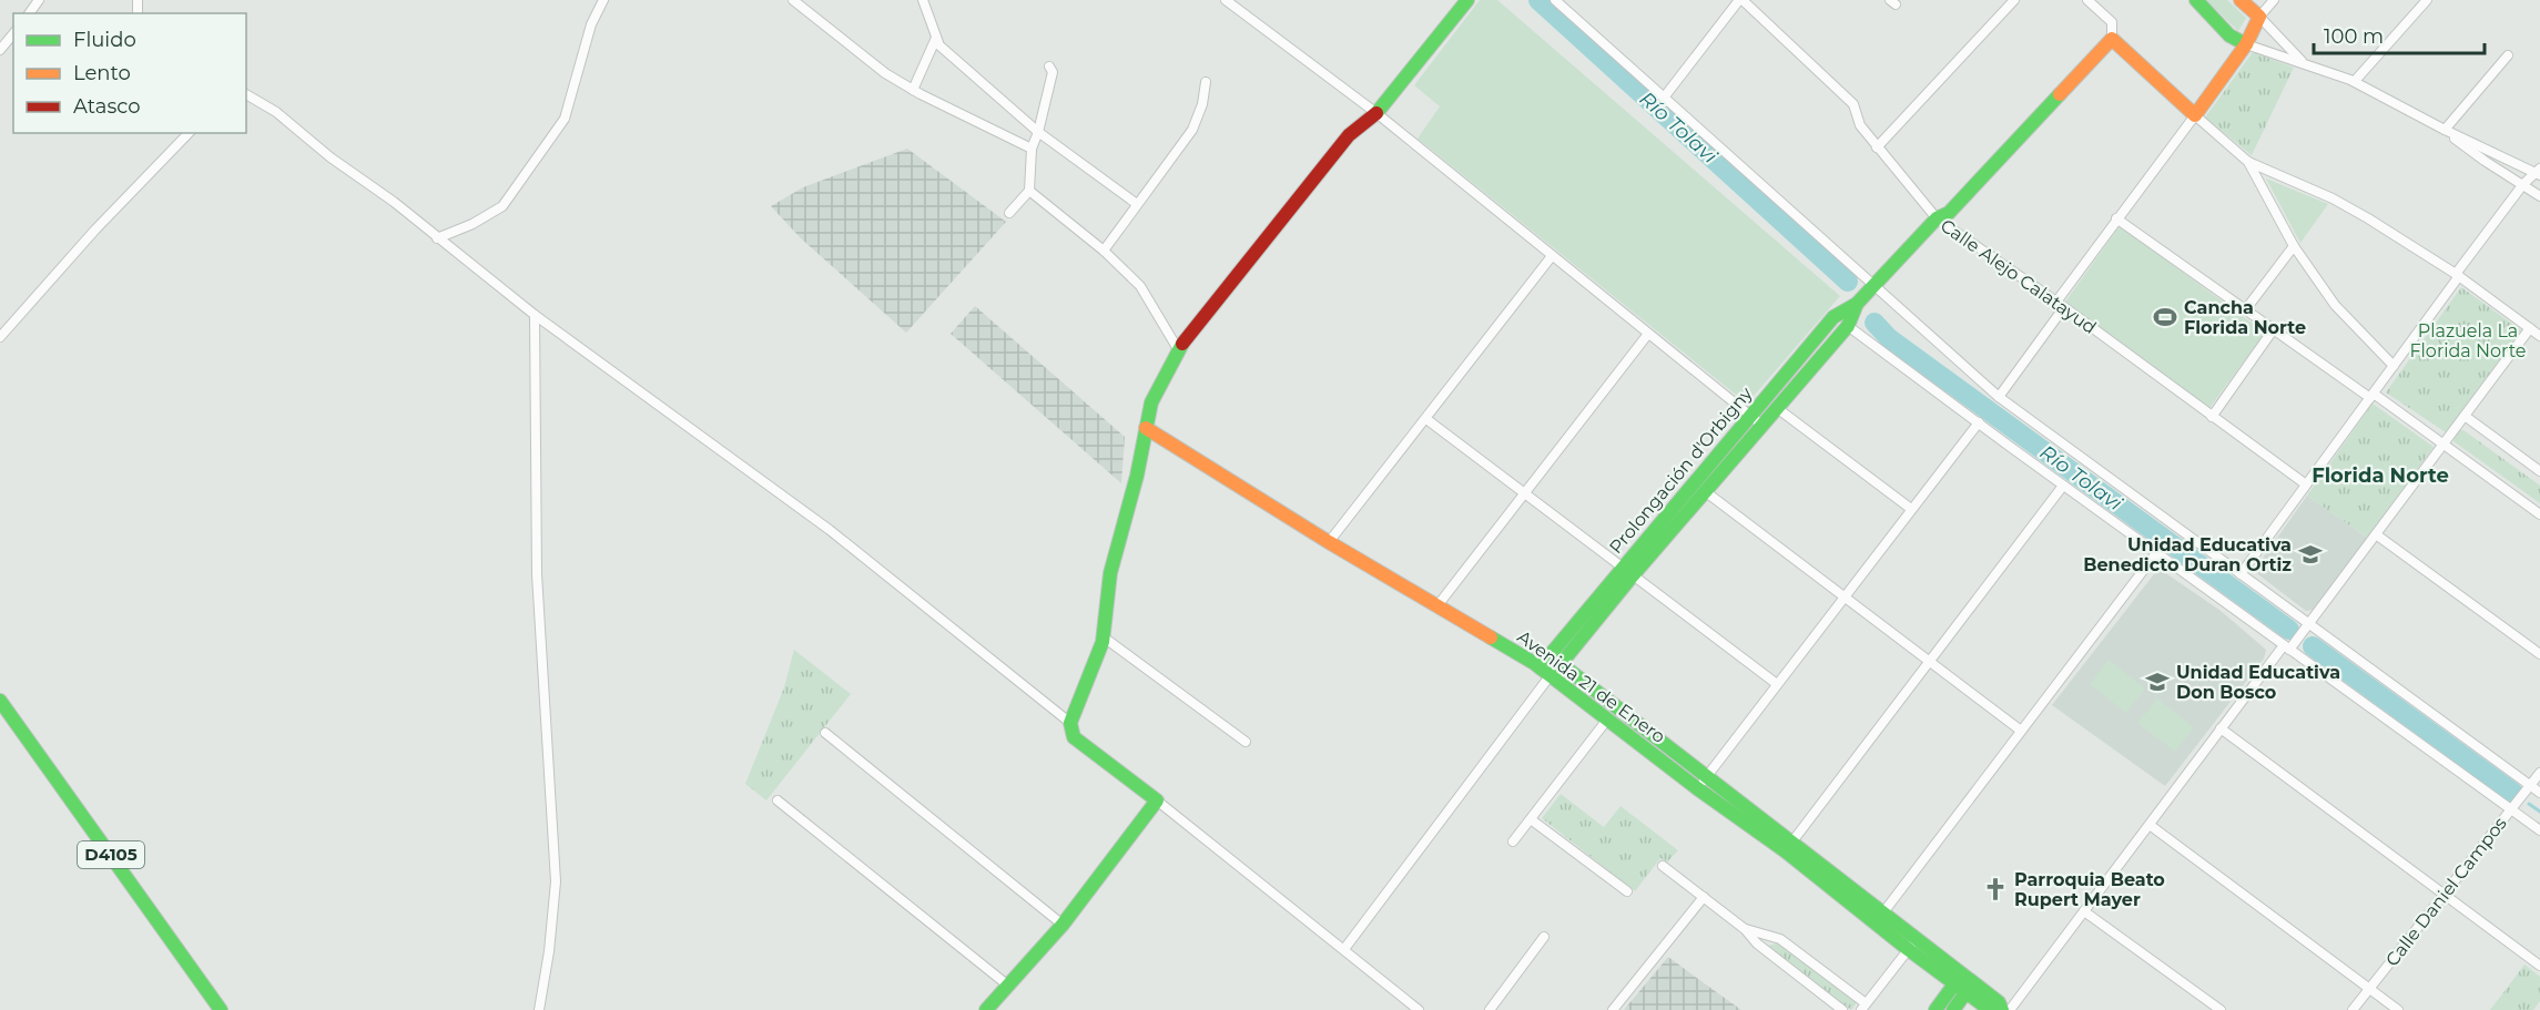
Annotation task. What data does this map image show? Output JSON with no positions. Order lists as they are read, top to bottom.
{
  "streets": {
    "main road": ["Prolongación d'Orbigny", "Avenida 21 de Enero", "D4105"],
    "street": ["Calle Alejo Calatayud", "Calle Daniel Campos"]
  },
  "crossings": [
    ["Calle Alejo Calatayud", "Prolongación d'Orbigny"],
    ["Prolongación d'Orbigny", "Avenida 21 de Enero"]
  ],
  "districts": ["Florida Norte"],
  "water": ["Río Tolavi"],
  "parks": ["Plazuela La Florida Norte"],
  "places": {
    "sports": ["Cancha Florida Norte"],
    "school or university": ["Unidad Educativa Benedicto Duran Ortiz", "Unidad Educativa Don Bosco"],
    "church": ["Parroquia Beato Rupert Mayer"]
  },
  "legend": ["Fluido", "Lento", "Atasco"],
  "scale_bar": "100 m"
}
